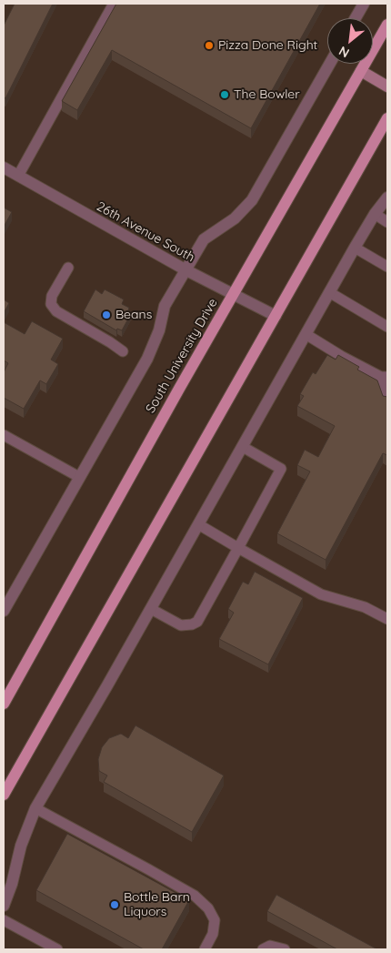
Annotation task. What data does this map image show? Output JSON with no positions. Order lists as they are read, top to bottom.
{
  "streets": {
    "main road": ["South University Drive"],
    "street": ["26th Avenue South"]
  },
  "crossings": [
    ["26th Avenue South", "South University Drive"]
  ],
  "places": [
    "Pizza Done Right",
    "The Bowler",
    "Beans",
    "Bottle Barn Liquors"
  ],
  "north": "bottom left"
}
